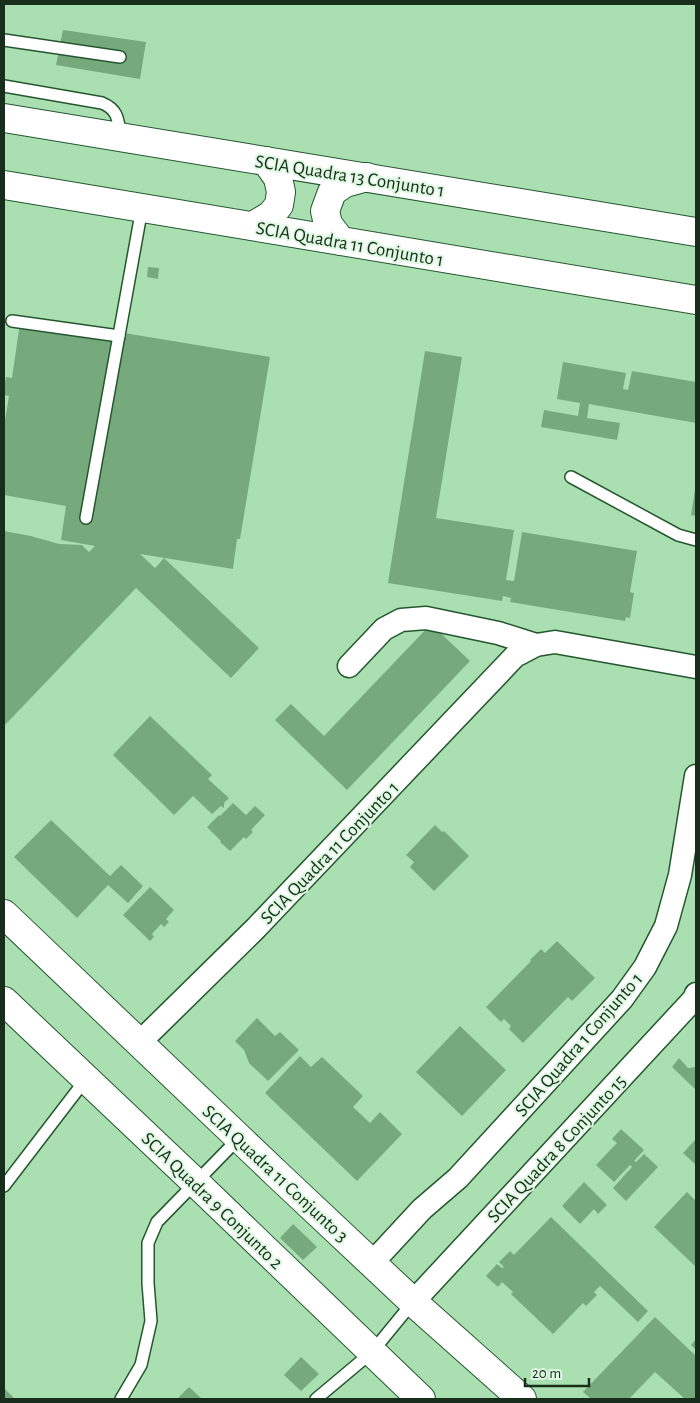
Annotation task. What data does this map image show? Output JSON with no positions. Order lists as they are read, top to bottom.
{
  "streets": {
    "street": [
      "SCIA Quadra 13 Conjunto 1",
      "SCIA Quadra 11 Conjunto 1",
      "SCIA Quadra 1 Conjunto 1",
      "SCIA Quadra 8 Conjunto 15",
      "SCIA Quadra 11 Conjunto 3",
      "SCIA Quadra 9 Conjunto 2"
    ]
  },
  "crossings": [
    ["SCIA Quadra 11 Conjunto 1", "SCIA Quadra 11 Conjunto 3"],
    ["SCIA Quadra 1 Conjunto 1", "SCIA Quadra 11 Conjunto 3"],
    ["SCIA Quadra 8 Conjunto 15", "SCIA Quadra 11 Conjunto 3"]
  ],
  "scale_bar": "20 m"
}
